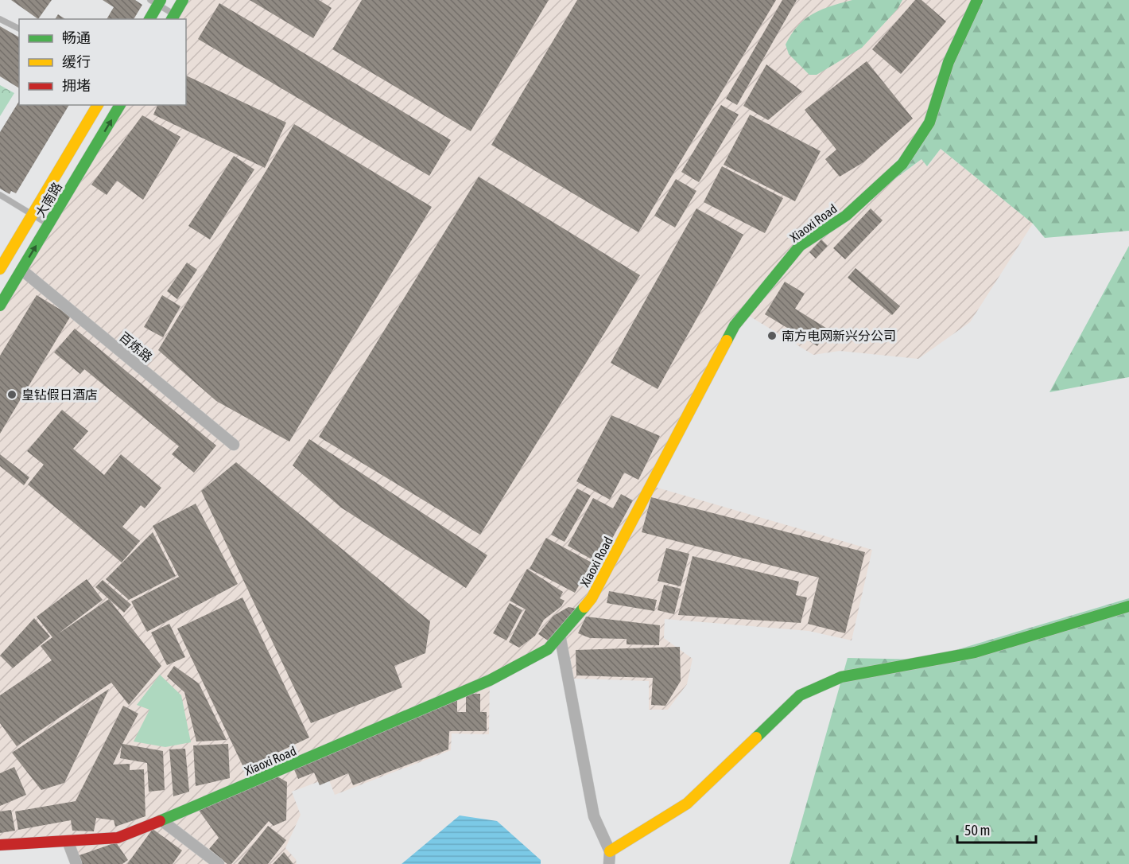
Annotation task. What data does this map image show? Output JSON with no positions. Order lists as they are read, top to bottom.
{
  "streets": {
    "street": ["大南路", "Xiaoxi Road", "百炼路"]
  },
  "crossings": [
    ["大南路", "百炼路"]
  ],
  "places": ["南方电网新兴分公司", "皇钻假日酒店"],
  "legend": ["畅通", "缓行", "拥堵"],
  "scale_bar": "50 m"
}
